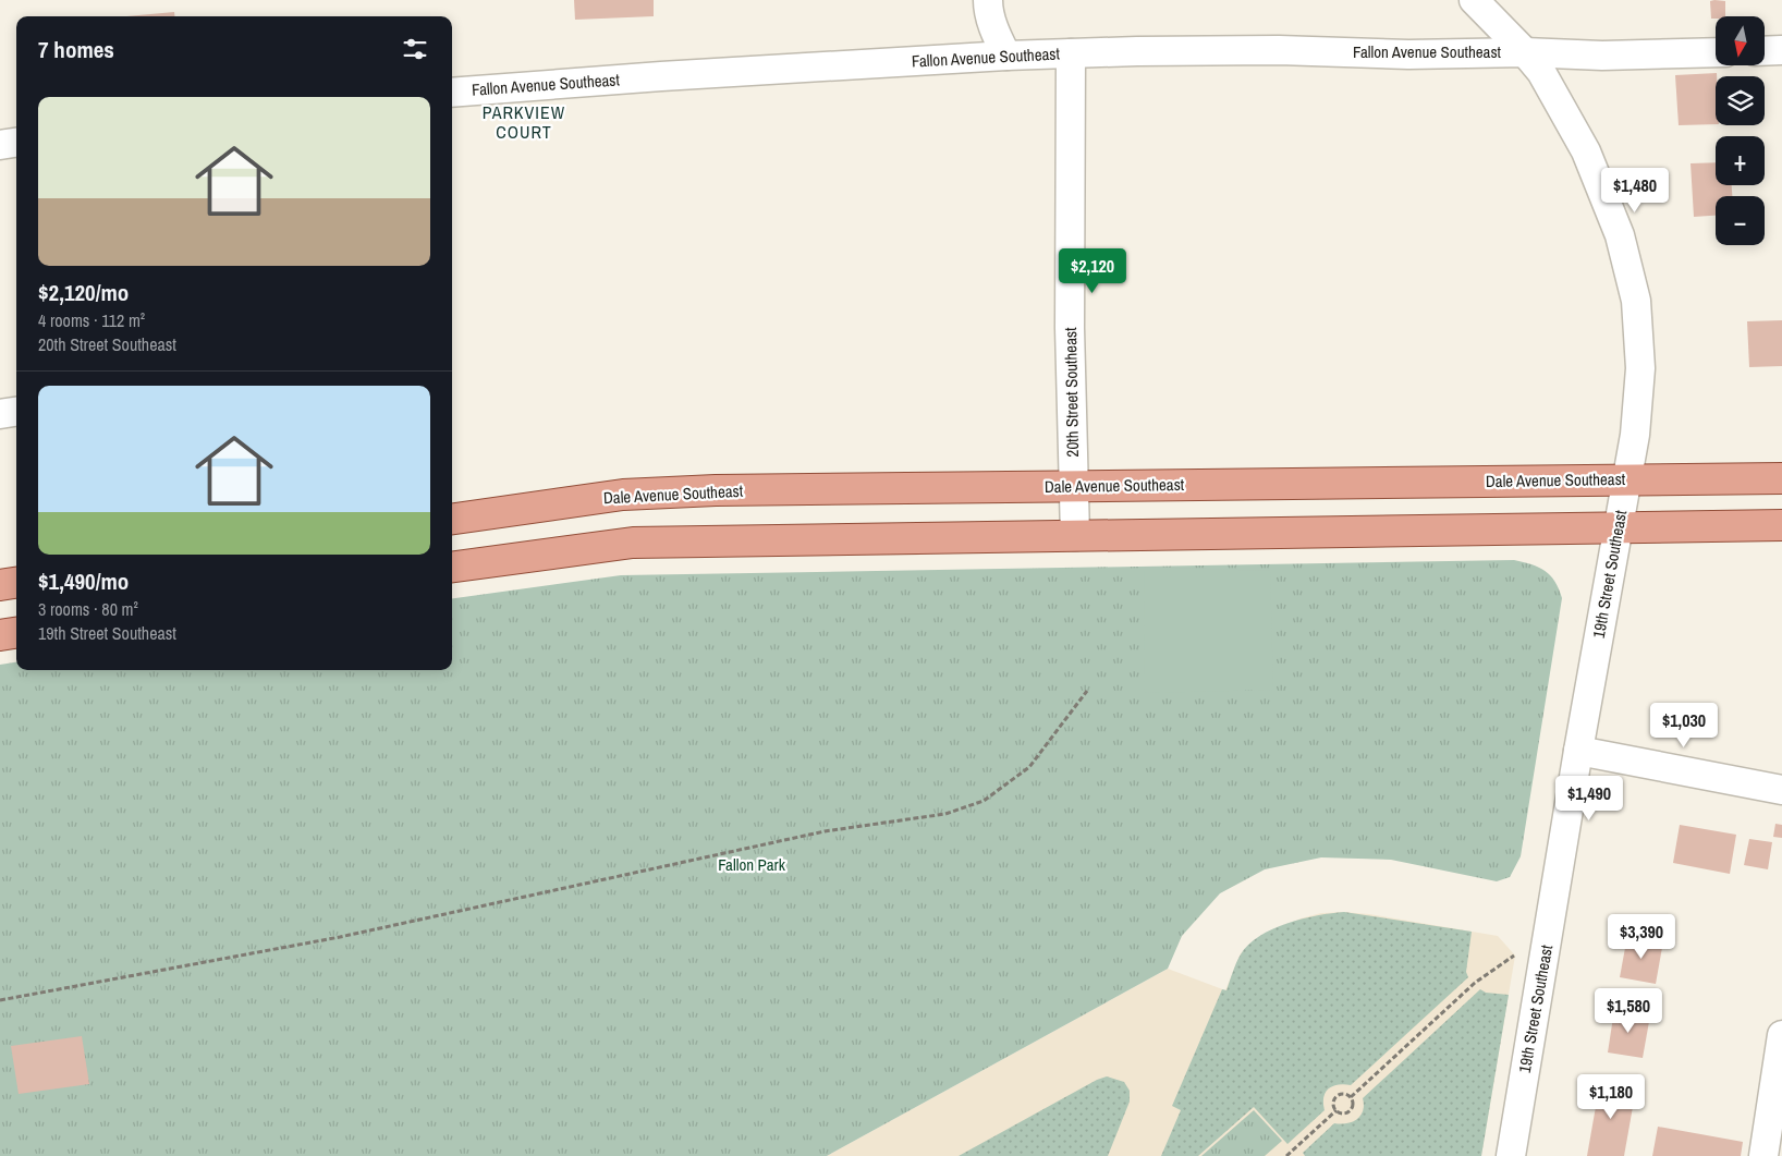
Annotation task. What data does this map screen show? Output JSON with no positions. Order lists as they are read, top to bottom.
{
  "streets": {
    "main road": ["Dale Avenue Southeast"],
    "street": ["Fallon Avenue Southeast", "20th Street Southeast", "19th Street Southeast"]
  },
  "crossings": [
    ["Fallon Avenue Southeast", "20th Street Southeast"],
    ["Fallon Avenue Southeast", "19th Street Southeast"],
    ["20th Street Southeast", "Dale Avenue Southeast"],
    ["Dale Avenue Southeast", "19th Street Southeast"]
  ],
  "districts": ["PARKVIEW COURT"],
  "parks": ["Fallon Park"],
  "north": "bottom",
  "page": {
    "map_buttons": ["+", "−"],
    "heading": "7 homes",
    "list": [
      {
        "name": "$2,120/mo",
        "note": "4 rooms · 112 m² · 20th Street Southeast"
      },
      {
        "name": "$1,490/mo",
        "note": "3 rooms · 80 m² · 19th Street Southeast"
      }
    ],
    "price": [
      "$1,480",
      "$2,120",
      "$1,030",
      "$1,490",
      "$3,390",
      "$1,580",
      "$1,180"
    ]
  }
}
